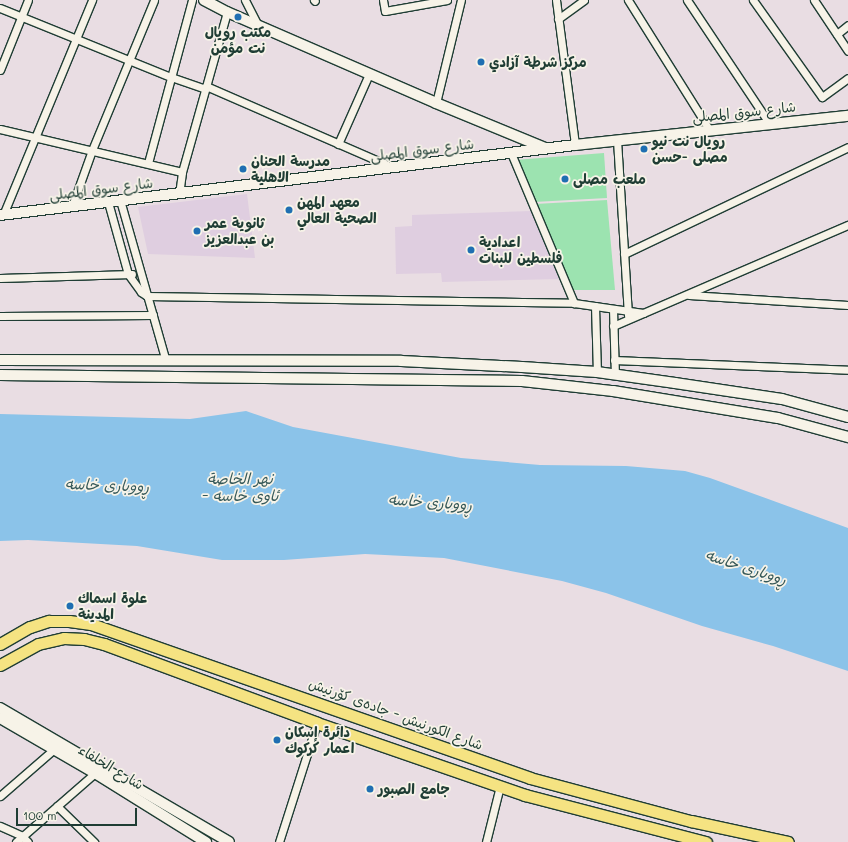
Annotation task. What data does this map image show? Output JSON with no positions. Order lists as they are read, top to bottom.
{
  "streets": {
    "main road": ["شارع الكورنيش - جادەی کۆرنیش"],
    "street": ["شارع سوق المصلى", "شارع الخلفاء"]
  },
  "water": ["نهر الخاصة - ئاوی خاسە", "ڕووباری خاسە"],
  "places": [
    "مكتب رويال نت مؤمن",
    "مركز شرطة آزادي",
    "رويال نت نيو مصلى -حسن",
    "مدرسة الحنان الاهلية",
    "ملعب مصلى",
    "معهد المهن الصحية العالي",
    "ثانوية عمر بن عبدالعزيز",
    "اعدادية فلسطين للبنات",
    "علوة اسماك المدينة",
    "دائرة إسكان اعمار كركوك",
    "جامع الصبور"
  ],
  "scale_bar": "100 m"
}
